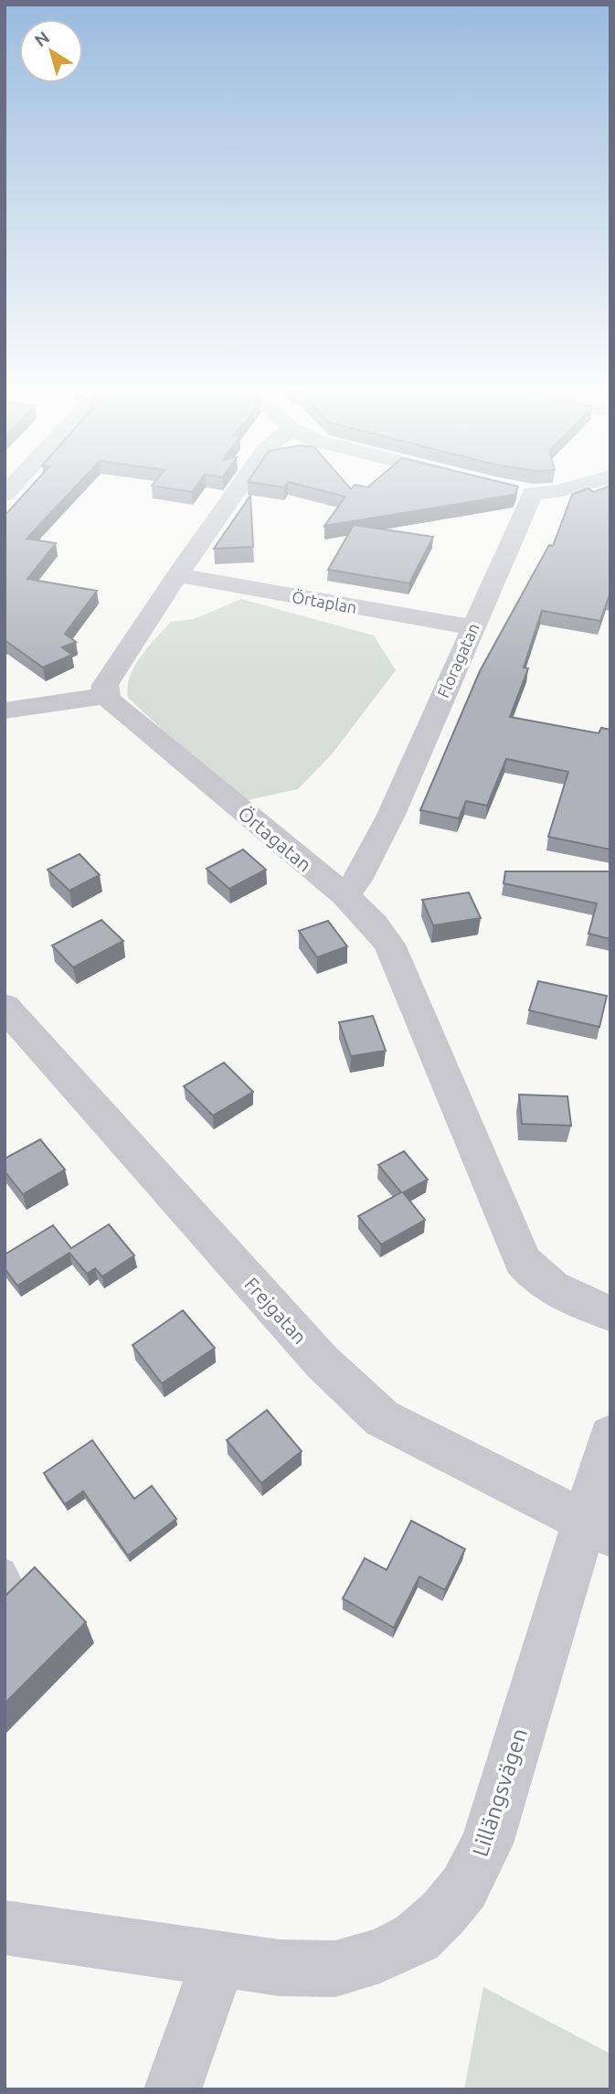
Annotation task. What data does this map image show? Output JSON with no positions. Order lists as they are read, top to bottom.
{
  "streets": {
    "street": [
      "Örtaplan",
      "Floragatan",
      "Örtagatan",
      "Frejgatan",
      "Lillängsvägen"
    ]
  },
  "crossings": [
    ["Örtaplan", "Floragatan"],
    ["Floragatan", "Örtagatan"],
    ["Frejgatan", "Lillängsvägen"]
  ],
  "north": "top left"
}
